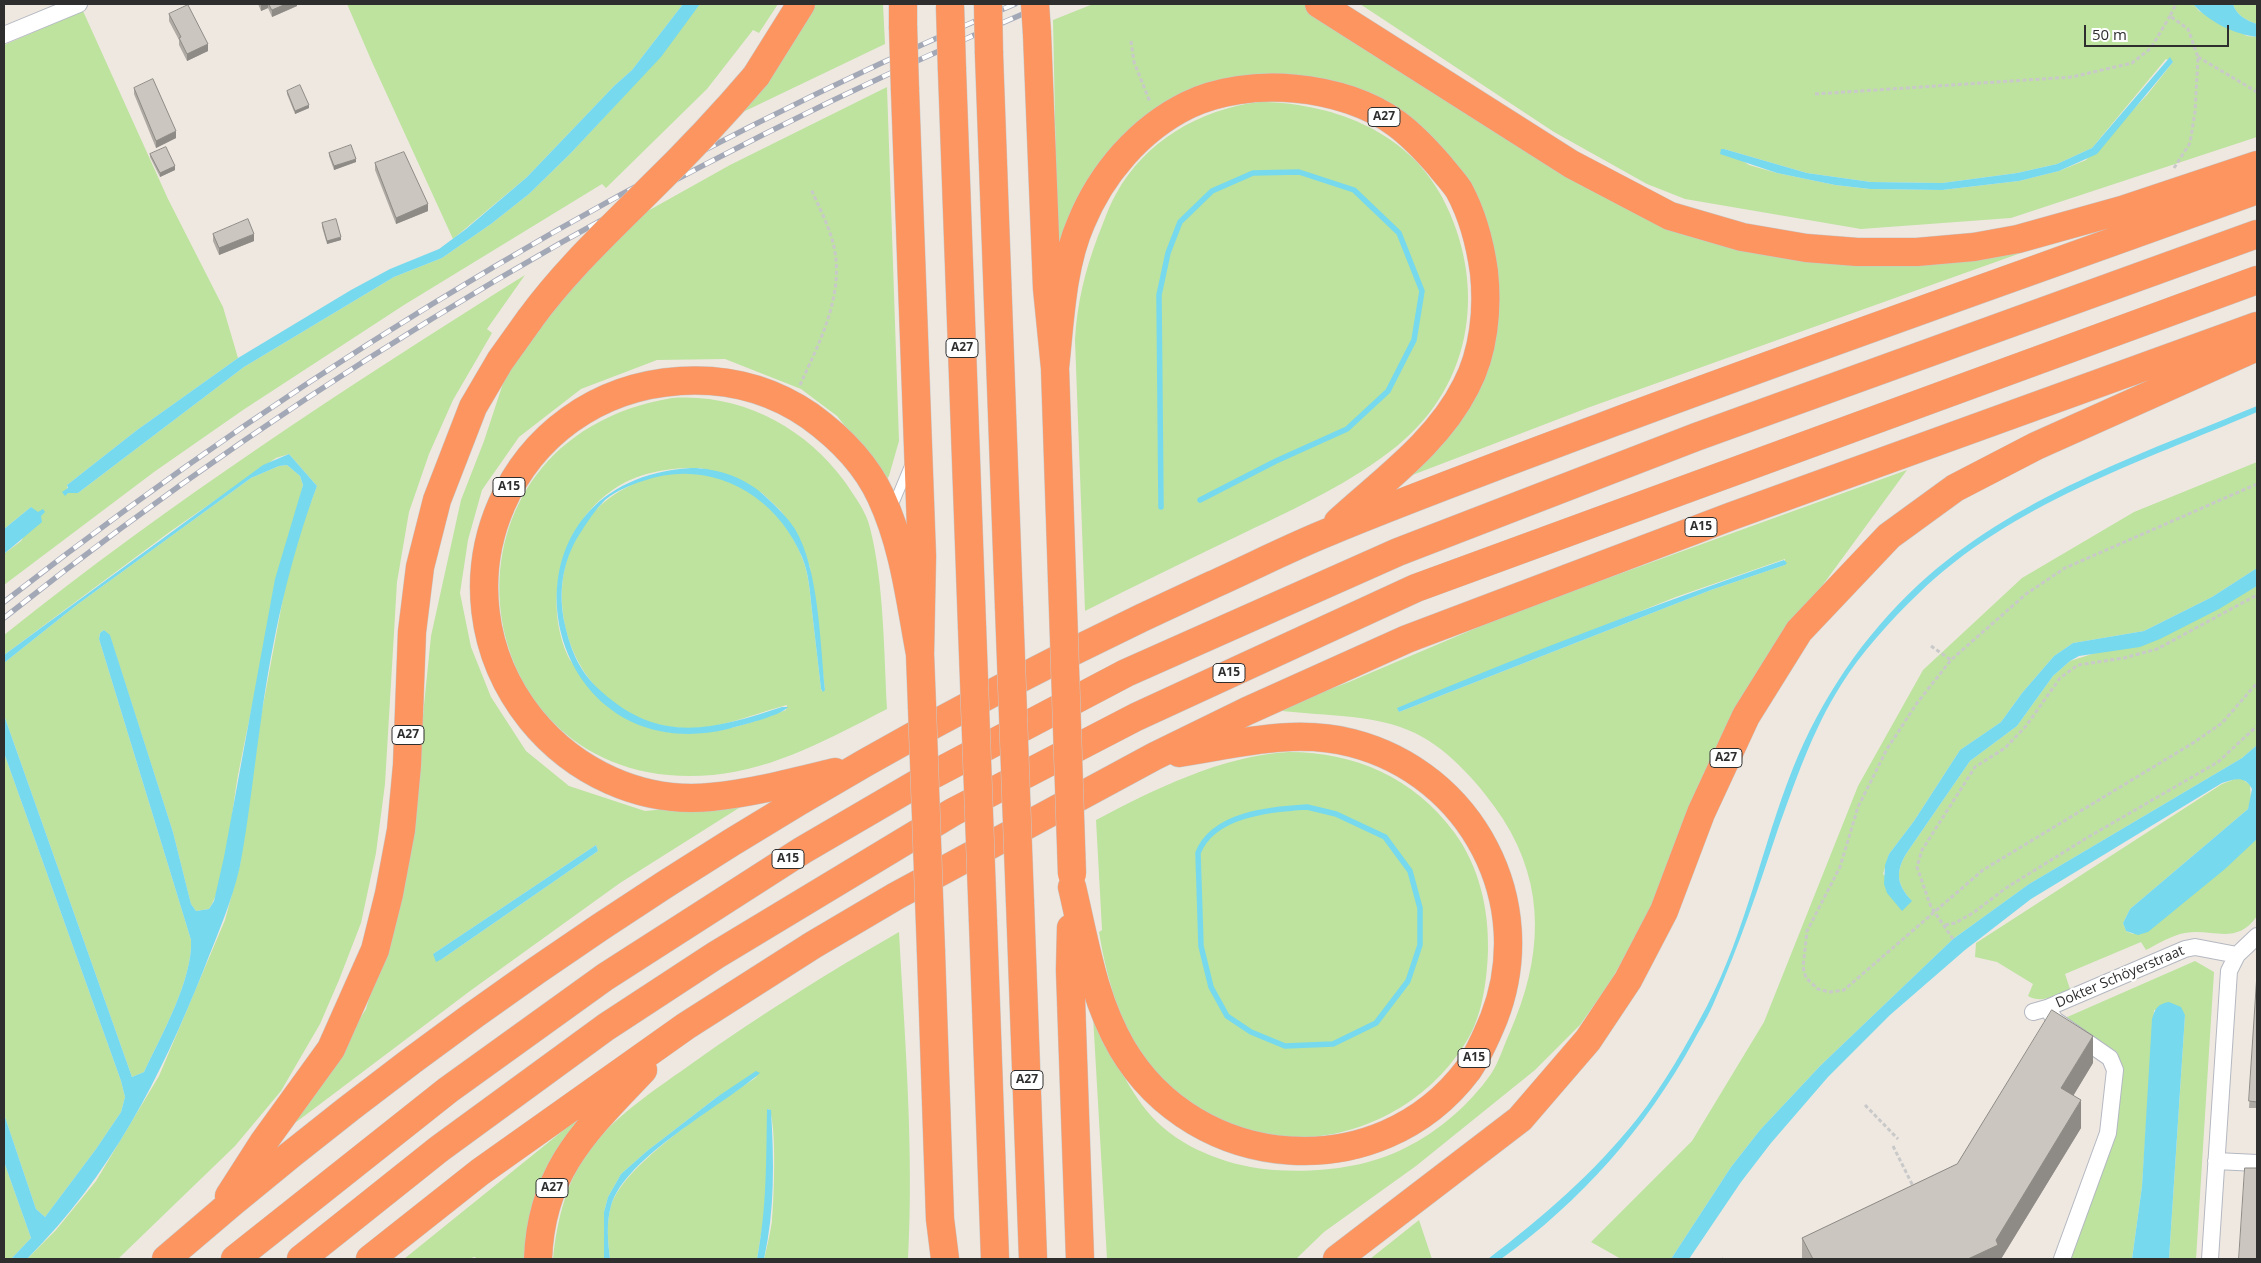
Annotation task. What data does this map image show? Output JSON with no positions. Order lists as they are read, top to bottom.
{
  "streets": {
    "highway": ["A27", "A15"],
    "street": ["Dokter Schöyerstraat"]
  },
  "crossings": [
    ["A27", "A15"]
  ],
  "scale_bar": "50 m"
}
